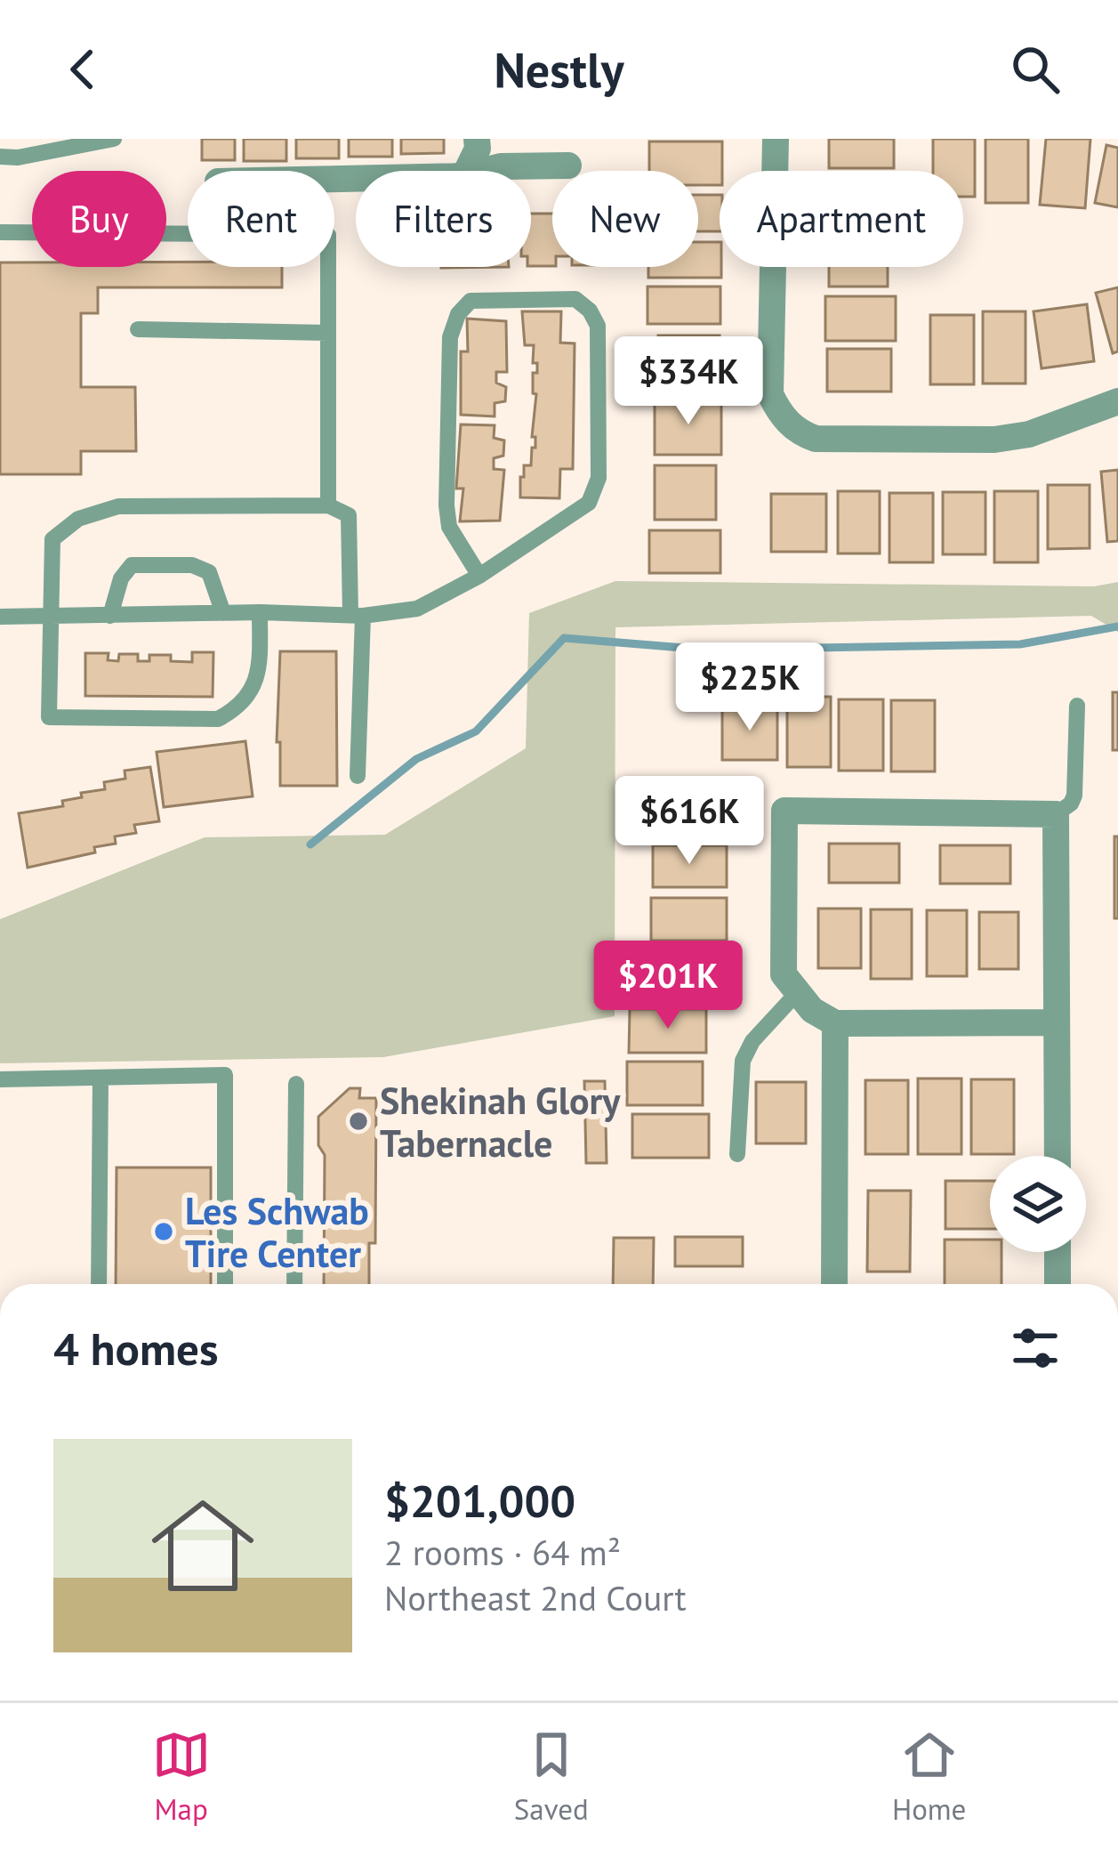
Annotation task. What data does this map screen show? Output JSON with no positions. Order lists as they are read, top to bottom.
{
  "places": ["Shekinah Glory Tabernacle", "Les Schwab Tire Center"],
  "page": {
    "header": "Nestly",
    "chip": [
      "Buy",
      "Rent",
      "Filters",
      "New",
      "Apartment"
    ],
    "price": [
      "$334K",
      "$225K",
      "$616K",
      "$201K"
    ],
    "heading": "4 homes",
    "list": [
      {
        "name": "$201,000",
        "note": "2 rooms · 64 m² · Northeast 2nd Court"
      }
    ],
    "tabs": ["Map", "Saved", "Home"]
  }
}
